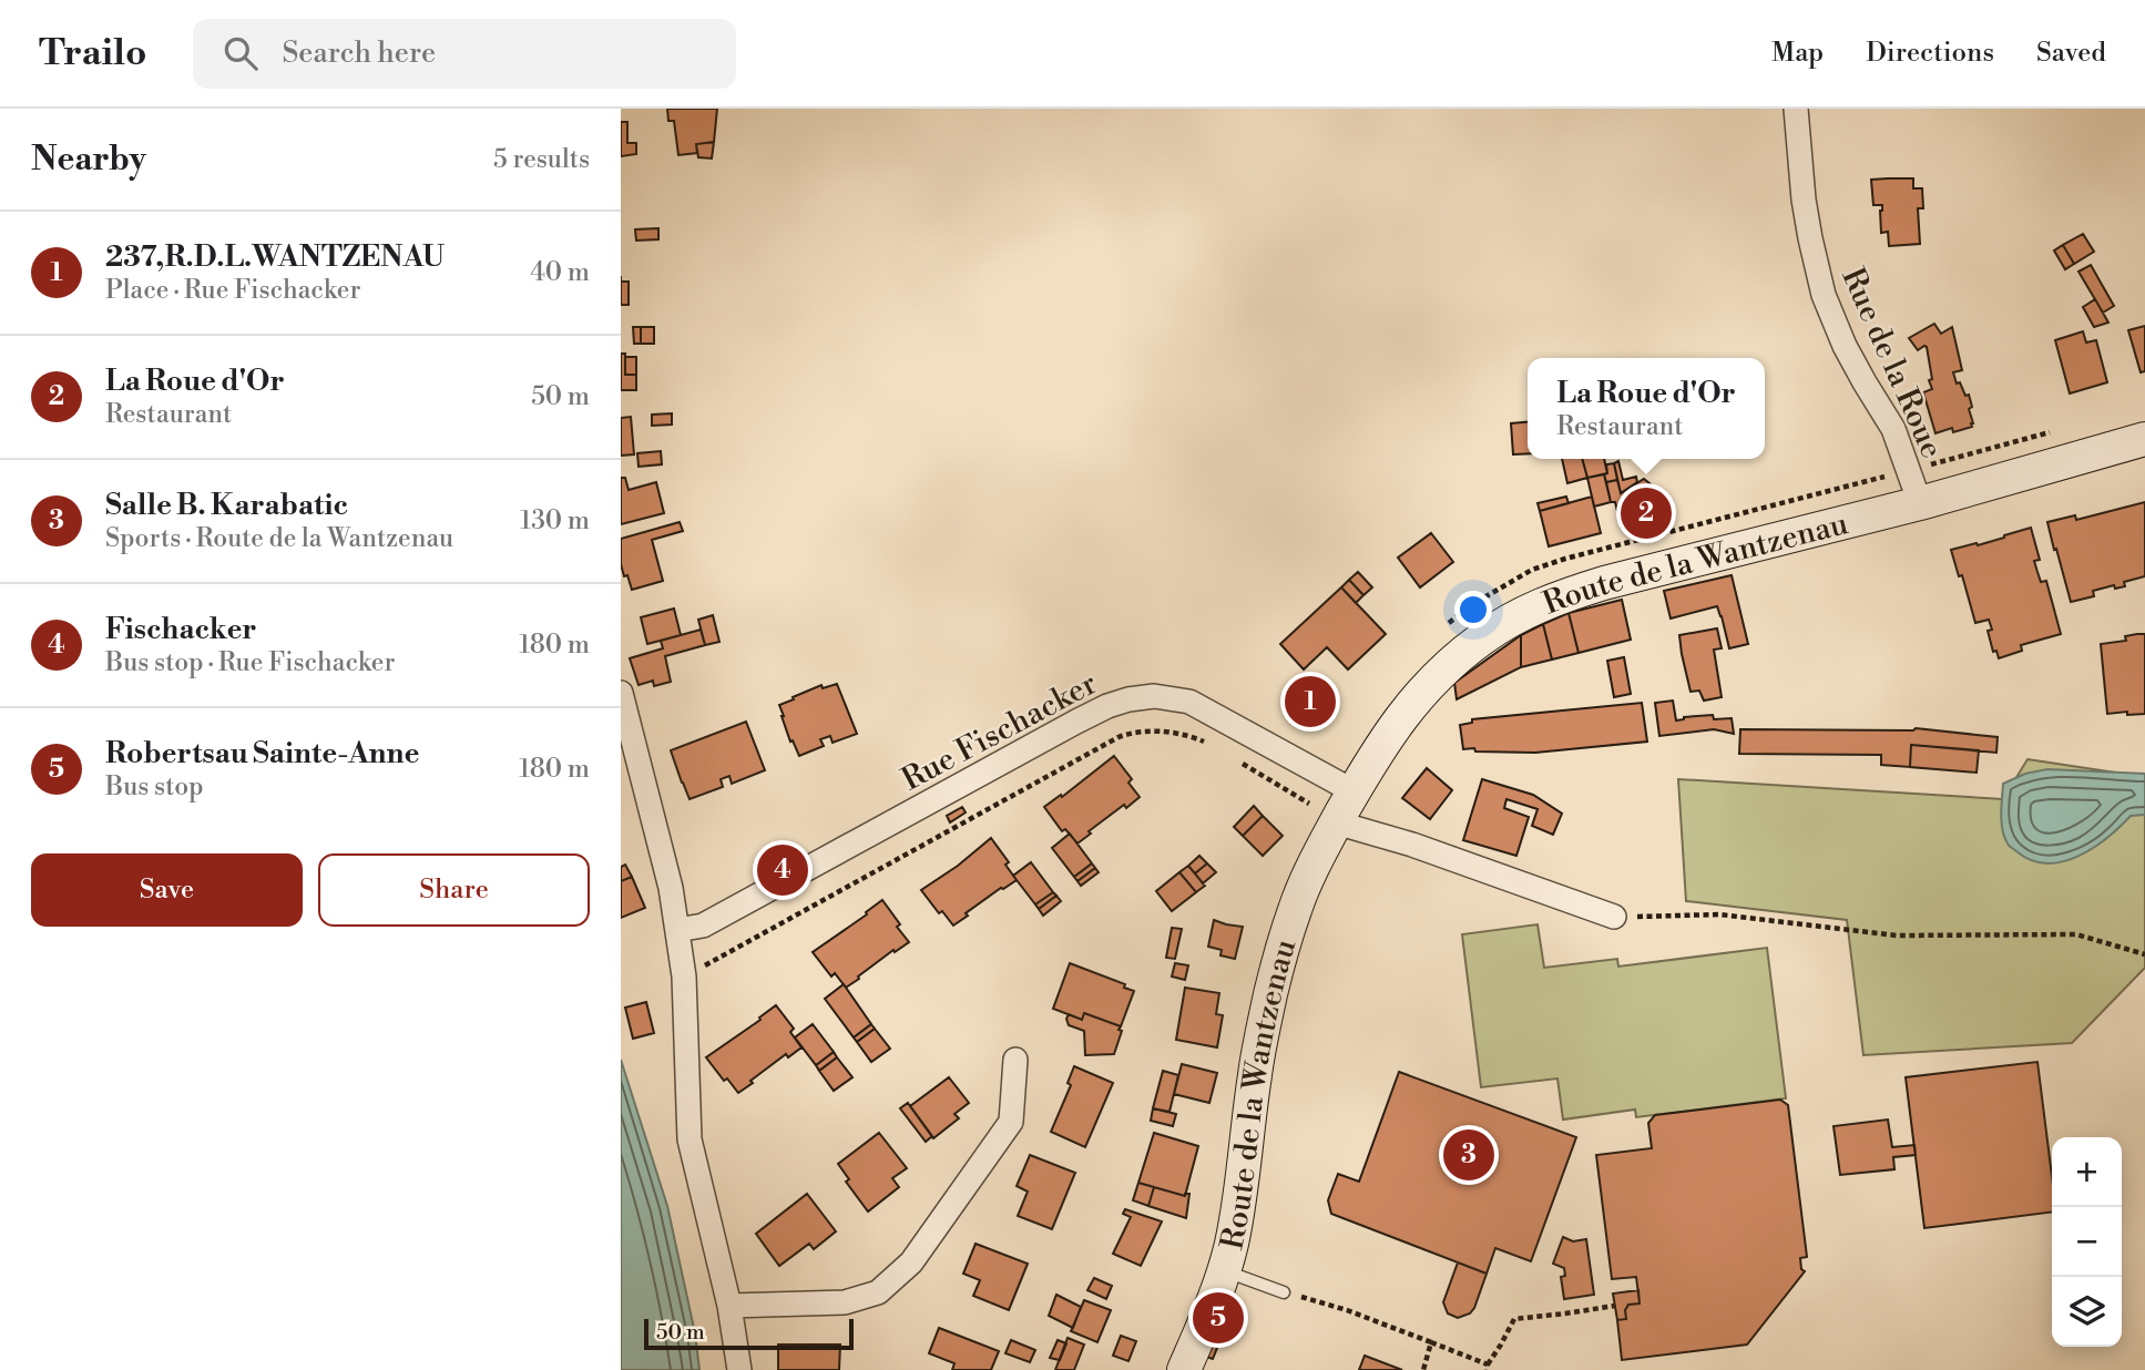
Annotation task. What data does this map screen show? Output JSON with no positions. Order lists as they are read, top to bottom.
{
  "streets": {
    "main road": ["Route de la Wantzenau"],
    "street": ["Rue de la Roue", "Rue Fischacker"]
  },
  "crossings": [
    ["Rue de la Roue", "Route de la Wantzenau"],
    ["Route de la Wantzenau", "Rue Fischacker"]
  ],
  "scale_bar": "50 m",
  "page": {
    "header": "Trailo",
    "search": "Search here",
    "nav": ["Map", "Directions", "Saved"],
    "heading": ["Nearby", "5 results"],
    "list": [
      {
        "mark": "1",
        "name": "237,R.D.L.WANTZENAU",
        "note": "Place · Rue Fischacker",
        "value": "40 m"
      },
      {
        "mark": "2",
        "name": "La Roue d'Or",
        "note": "Restaurant",
        "value": "50 m"
      },
      {
        "mark": "3",
        "name": "Salle B. Karabatic",
        "note": "Sports · Route de la Wantzenau",
        "value": "130 m"
      },
      {
        "mark": "4",
        "name": "Fischacker",
        "note": "Bus stop · Rue Fischacker",
        "value": "180 m"
      },
      {
        "mark": "5",
        "name": "Robertsau Sainte-Anne",
        "note": "Bus stop",
        "value": "180 m"
      }
    ],
    "popup": ["La Roue d'Or", "Restaurant"],
    "pins": [
      "2",
      "1",
      "4",
      "3",
      "5"
    ],
    "buttons": ["Save", "Share"],
    "map_buttons": ["+", "−"],
    "scale": "50 m"
  }
}
